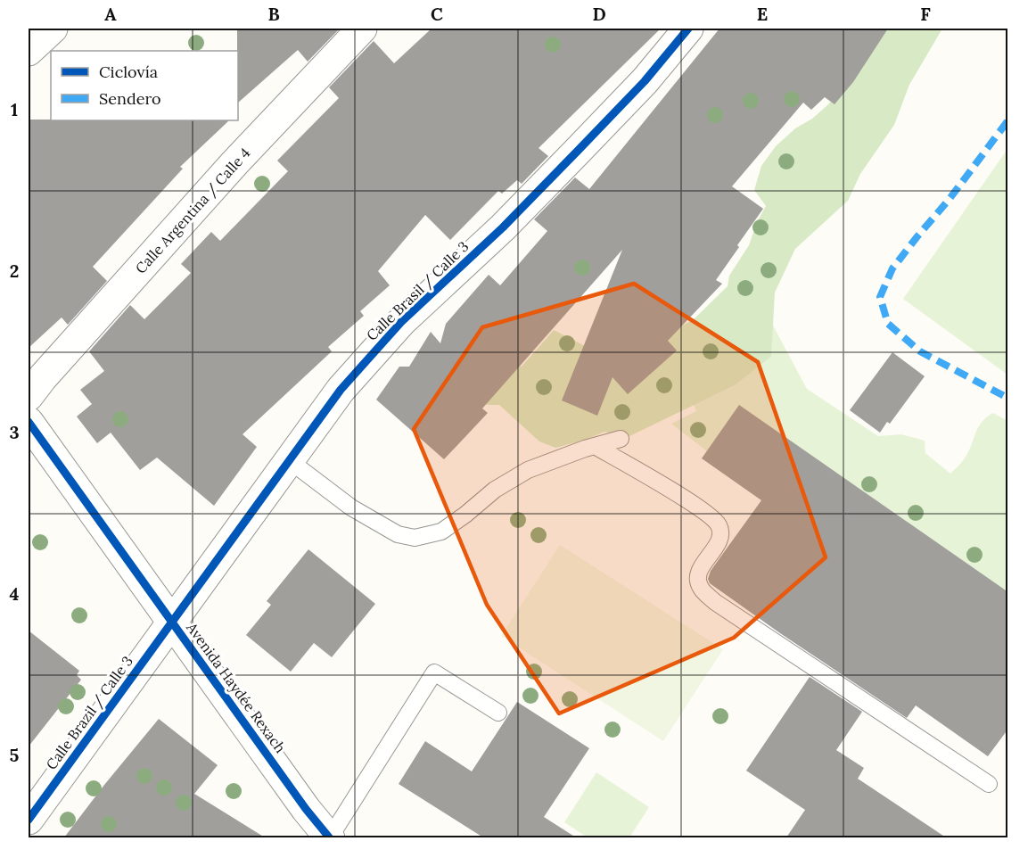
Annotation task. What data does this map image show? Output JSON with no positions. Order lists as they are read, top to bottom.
{
  "streets": {
    "street": [
      "Calle Argentina / Calle 4",
      "Calle Brasil / Calle 3",
      "Avenida Haydée Rexach",
      "Calle Brazil / Calle 3"
    ]
  },
  "crossings": [
    ["Calle Brasil / Calle 3", "Avenida Haydée Rexach"],
    ["Calle Brasil / Calle 3", "Calle Brazil / Calle 3"],
    ["Avenida Haydée Rexach", "Calle Brazil / Calle 3"]
  ],
  "legend": ["Ciclovía", "Sendero"],
  "grid": {
    "columns": [
      "A",
      "B",
      "C",
      "D",
      "E",
      "F"
    ],
    "rows": [
      "1",
      "2",
      "3",
      "4",
      "5"
    ]
  }
}
